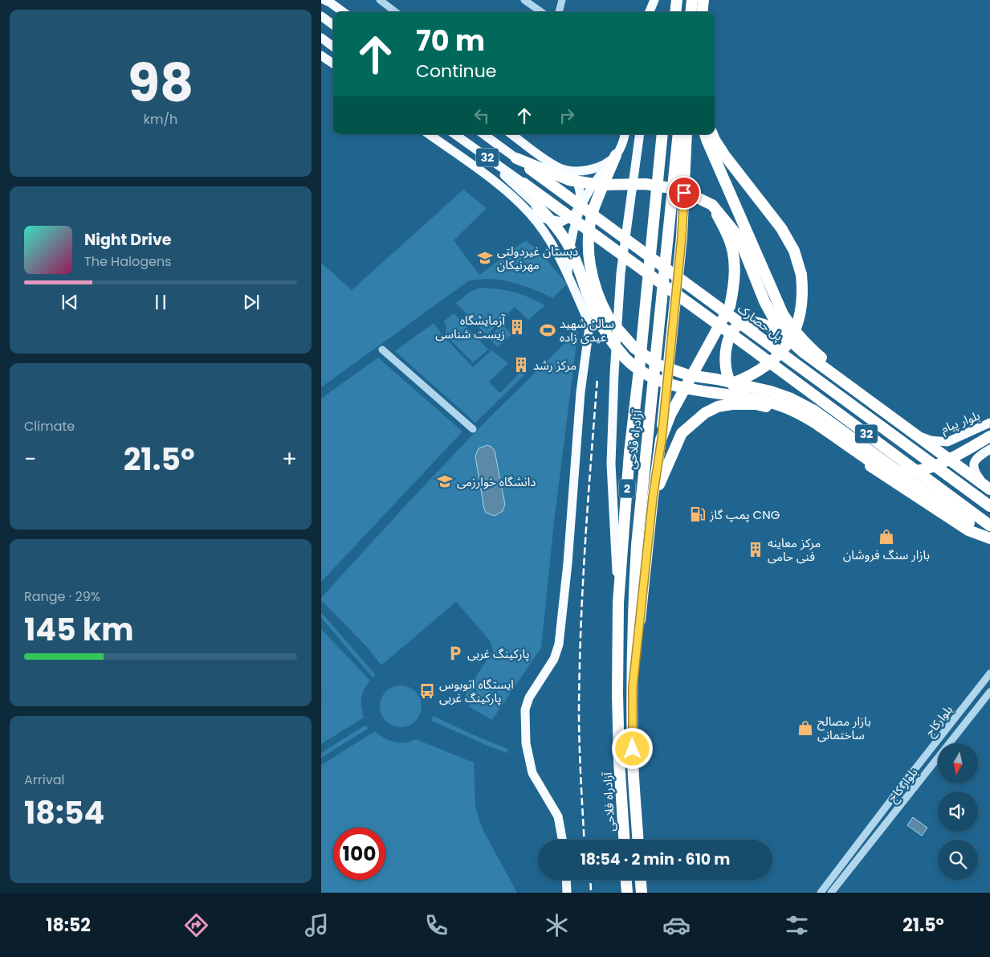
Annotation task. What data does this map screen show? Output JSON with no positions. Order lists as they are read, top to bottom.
{
  "streets": {
    "highway": [
      "32",
      "پل حصارک",
      "آزادراه فلاحی",
      "2"
    ],
    "main road": ["بلوار پیام"],
    "street": ["بلوارکاج", "بلوار کاج"]
  },
  "crossings": [
    ["32", "پل حصارک"],
    ["بلوارکاج", "بلوار کاج"]
  ],
  "places": {
    "school or university": ["دبستان غیردولتی مهرنیکان", "دانشگاه خوارزمی"],
    "building": ["آزمایشگاه زیست شناسی", "مرکز رشد", "مرکز معاینه فنی حامی"],
    "sports": ["سالن شهید عیدی زاده"],
    "fuel station": ["پمپ گاز CNG"],
    "shop": ["بازار سنگ فروشان", "بازار مصالح ساختمانی"],
    "parking": ["پارکینگ غربی"],
    "bus stop": ["ایستگاه اتوبوس پارکینگ غربی"]
  },
  "north": "bottom",
  "page": {
    "tile": [
      ["98", "km/h"],
      "Climate",
      ["Range · 29%", "145 km"],
      ["Arrival", "18:54"]
    ],
    "turn": ["70 m", "Continue"],
    "song": ["Night Drive", "The Halogens"],
    "heat": ["−", "21.5°", "+"],
    "limit": "100",
    "trip": "18:54 · 2 min · 610 m",
    "tabs": ["18:52", "21.5°"]
  }
}
